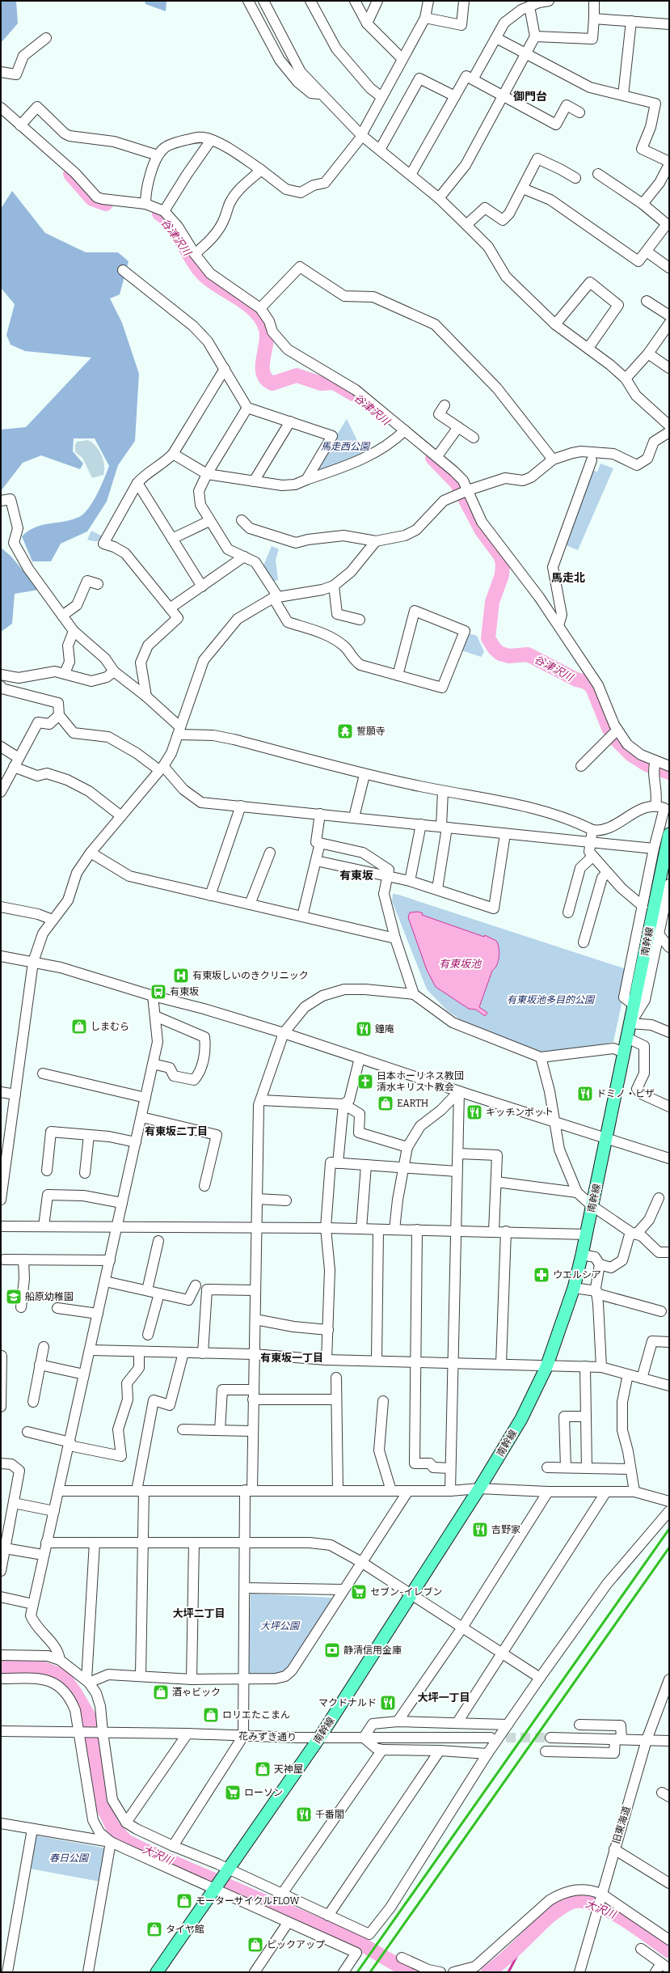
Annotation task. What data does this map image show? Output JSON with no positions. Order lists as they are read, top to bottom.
{
  "streets": {
    "main road": ["南幹線"],
    "street": ["花みずき通り", "旧東海道"]
  },
  "crossings": [
    ["南幹線", "花みずき通り"]
  ],
  "districts": [
    "御門台",
    "馬走北",
    "有東坂",
    "有東坂二丁目",
    "有東坂一丁目",
    "大坪二丁目",
    "大坪一丁目"
  ],
  "water": ["谷津沢川", "有東坂池", "大沢川"],
  "parks": [
    "馬走西公園",
    "有東坂池多目的公園",
    "大坪公園",
    "春日公園"
  ],
  "places": {
    "temple": ["誓願寺"],
    "hospital": ["有東坂しいのきクリニック"],
    "bus stop": ["有東坂"],
    "shop": [
      "しまむら",
      "EARTH",
      "酒ゃビック",
      "ロリエたこまん",
      "天神屋",
      "モーターサイクルFLOW",
      "タイヤ館",
      "ピックアップ"
    ],
    "restaurant": [
      "鐘庵",
      "ドミノ・ピザ",
      "キッチンポット",
      "吉野家",
      "マクドナルド",
      "千番閣"
    ],
    "church": ["日本ホーリネス教団 清水キリスト教会"],
    "pharmacy": ["ウエルシア"],
    "school or university": ["船原幼稚園"],
    "supermarket": ["セブン-イレブン", "ローソン"],
    "bank": ["静清信用金庫"]
  }
}
